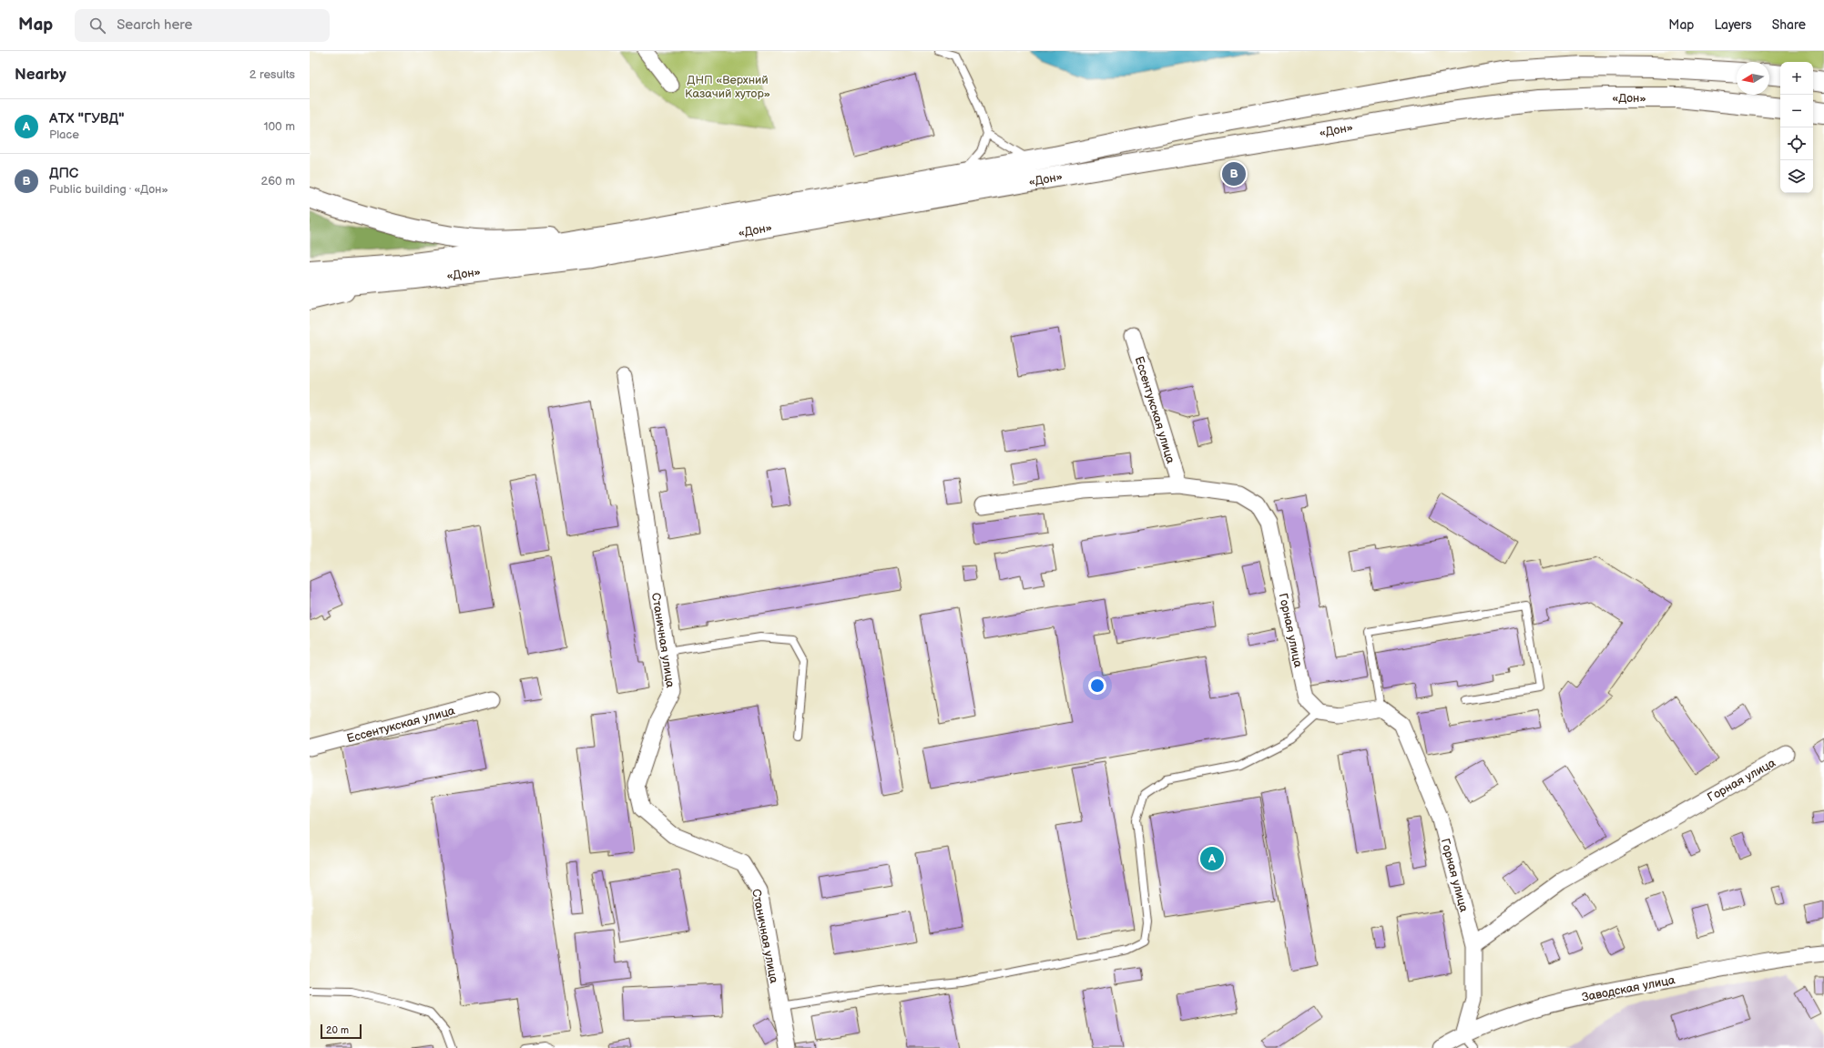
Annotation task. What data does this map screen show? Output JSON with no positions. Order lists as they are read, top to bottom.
{
  "streets": {
    "main road": ["«Дон»"],
    "street": [
      "Ессентукская улица",
      "Горная улица",
      "Станичная улица",
      "Заводская улица"
    ]
  },
  "crossings": [
    ["Ессентукская улица", "Горная улица"],
    ["Горная улица", "Заводская улица"]
  ],
  "parks": ["ДНП «Верхний Казачий хутор»"],
  "scale_bar": "20 m",
  "north": "left",
  "page": {
    "header": "Map",
    "search": "Search here",
    "nav": ["Map", "Layers", "Share"],
    "heading": ["Nearby", "2 results"],
    "map_buttons": ["+", "−"],
    "list": [
      {
        "mark": "A",
        "name": "АТХ \"ГУВД\"",
        "note": "Place",
        "value": "100 m"
      },
      {
        "mark": "B",
        "name": "ДПС",
        "note": "Public building · «Дон»",
        "value": "260 m"
      }
    ],
    "pins": ["B", "A"],
    "scale": "20 m"
  }
}
